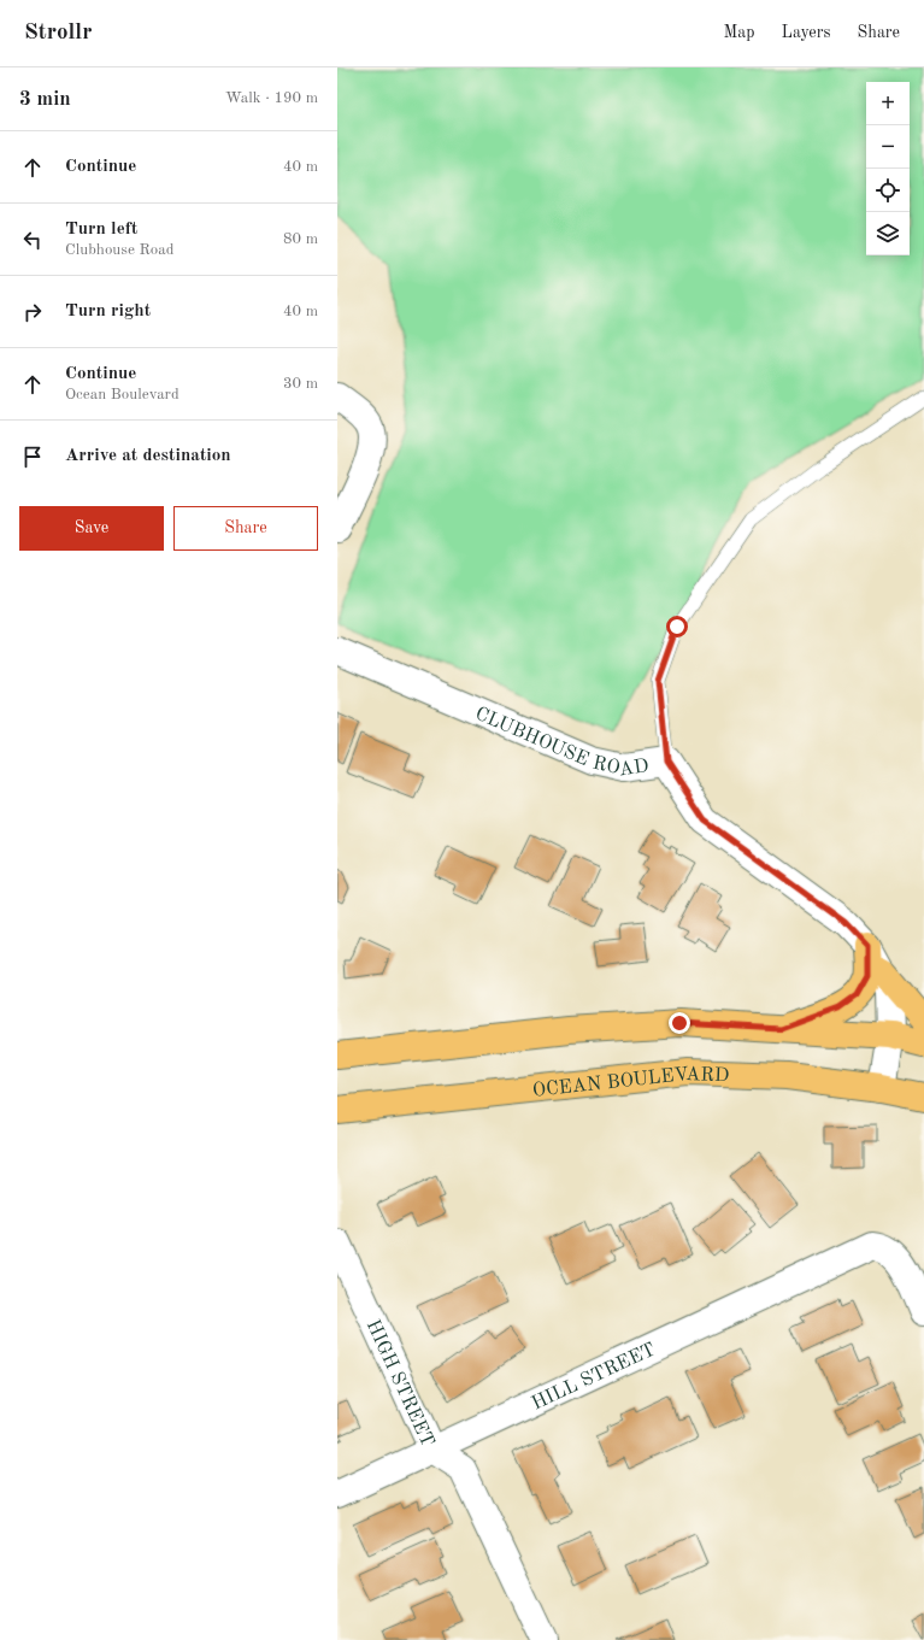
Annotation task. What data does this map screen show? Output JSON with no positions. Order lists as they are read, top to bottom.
{
  "streets": {
    "main road": ["OCEAN BOULEVARD"],
    "street": ["CLUBHOUSE ROAD", "HILL STREET", "HIGH STREET"]
  },
  "crossings": [
    ["CLUBHOUSE ROAD", "OCEAN BOULEVARD"],
    ["HILL STREET", "HIGH STREET"]
  ],
  "page": {
    "header": "Strollr",
    "nav": ["Map", "Layers", "Share"],
    "heading": ["3 min", "Walk · 190 m"],
    "map_buttons": ["+", "−"],
    "list": [
      ["Continue", "40 m"],
      ["Turn left", "Clubhouse Road", "80 m"],
      ["Turn right", "40 m"],
      ["Continue", "Ocean Boulevard", "30 m"],
      "Arrive at destination"
    ],
    "buttons": ["Save", "Share"]
  }
}
